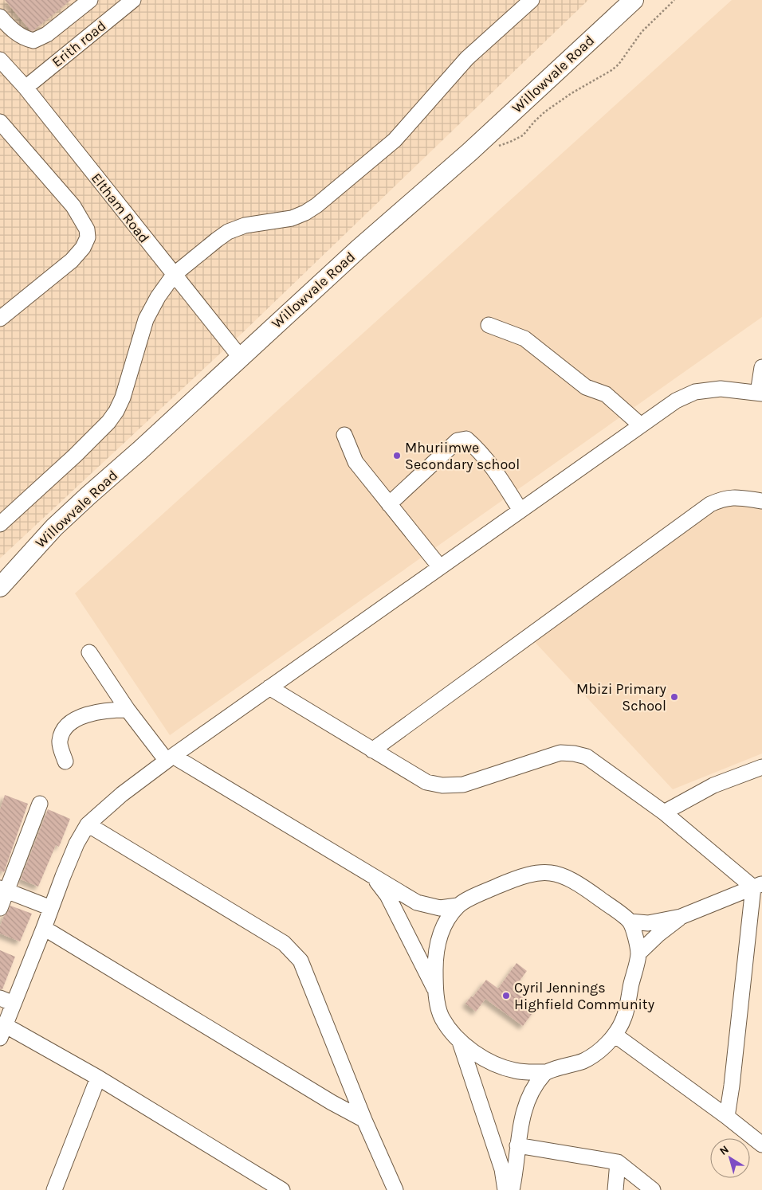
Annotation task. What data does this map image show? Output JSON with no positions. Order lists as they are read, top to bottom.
{
  "streets": {
    "main road": ["Willowvale Road"],
    "street": ["Erith road", "Eltham Road"]
  },
  "crossings": [
    ["Erith road", "Eltham Road"],
    ["Willowvale Road", "Eltham Road"]
  ],
  "places": ["Mhuriimwe Secondary school", "Mbizi Primary School", "Cyril Jennings Highfield Community"],
  "north": "top left"
}
